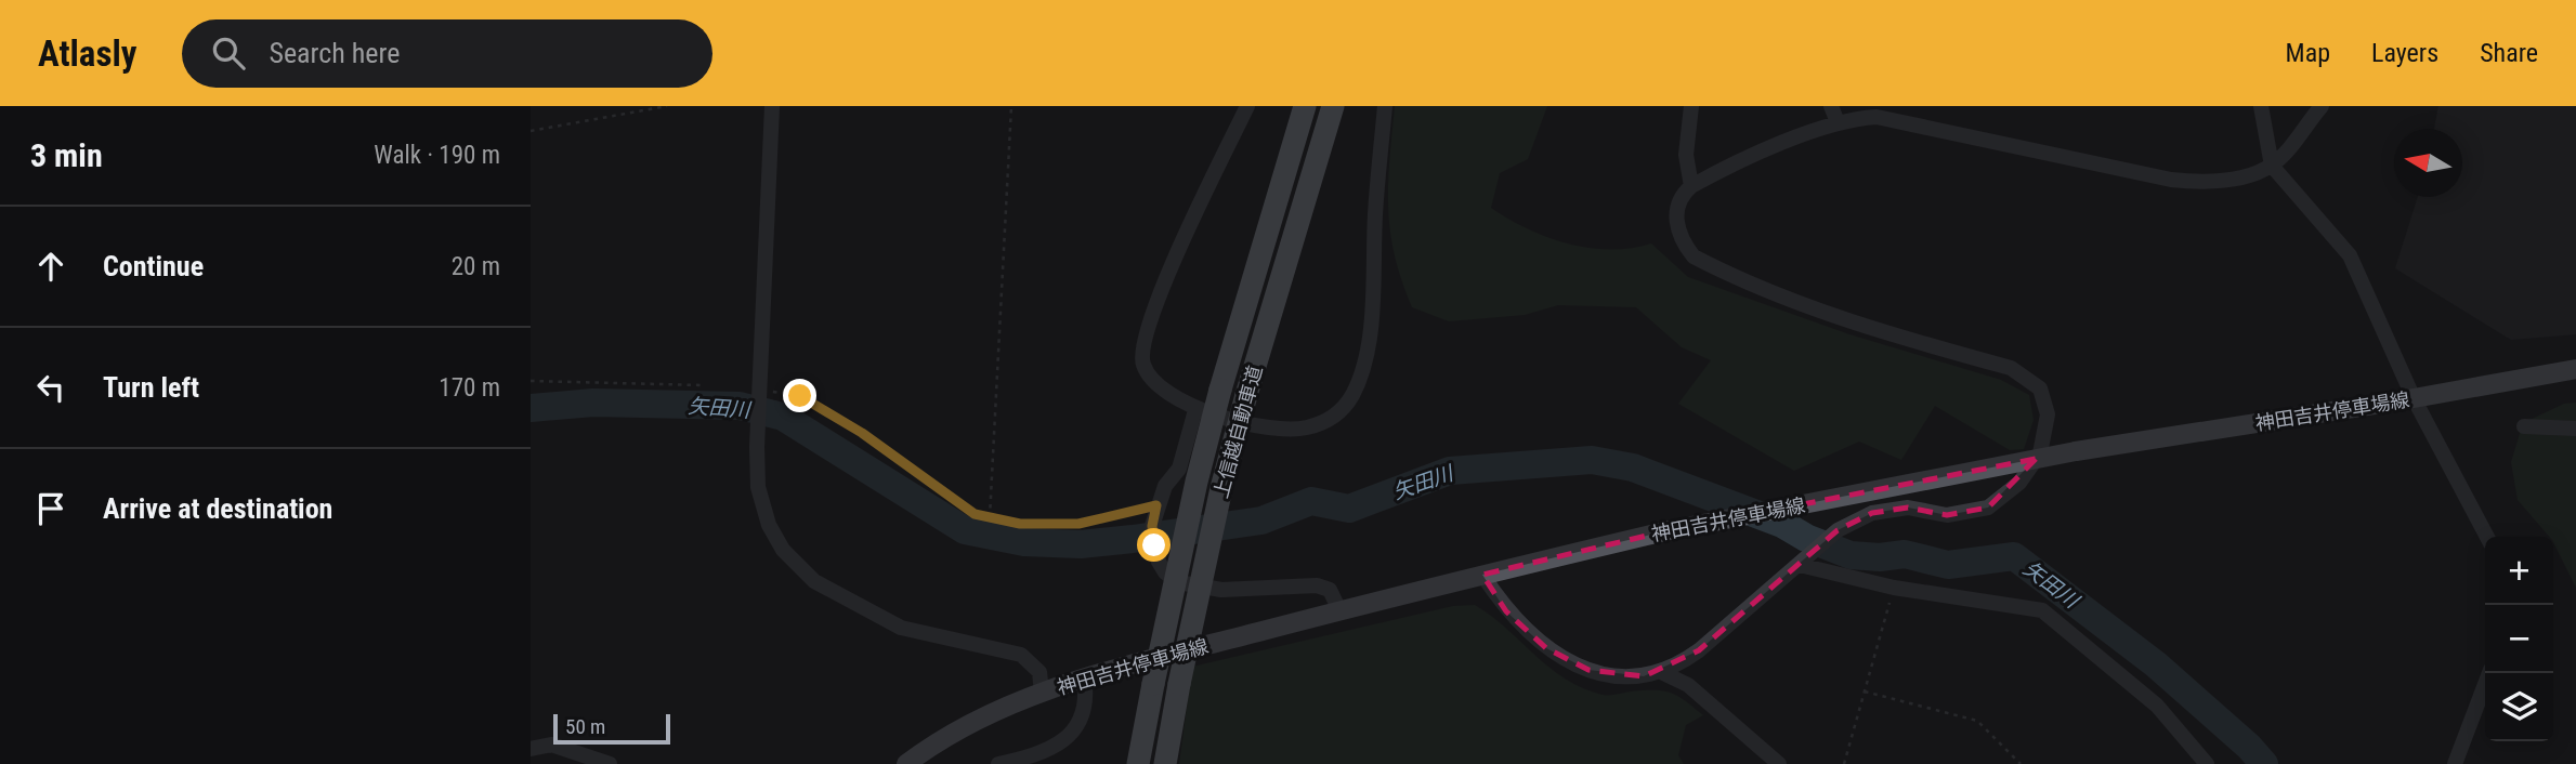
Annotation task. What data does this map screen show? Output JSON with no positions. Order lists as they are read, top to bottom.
{
  "streets": {
    "highway": ["上信越自動車道"],
    "main road": ["神田吉井停車場線"]
  },
  "water": ["矢田川"],
  "scale_bar": "50 m",
  "north": "left",
  "page": {
    "header": "Atlasly",
    "search": "Search here",
    "nav": ["Map", "Layers", "Share"],
    "heading": ["3 min", "Walk · 190 m"],
    "list": [
      ["Continue", "20 m"],
      ["Turn left", "170 m"],
      "Arrive at destination"
    ],
    "map_buttons": ["+", "−"],
    "scale": "50 m"
  }
}
